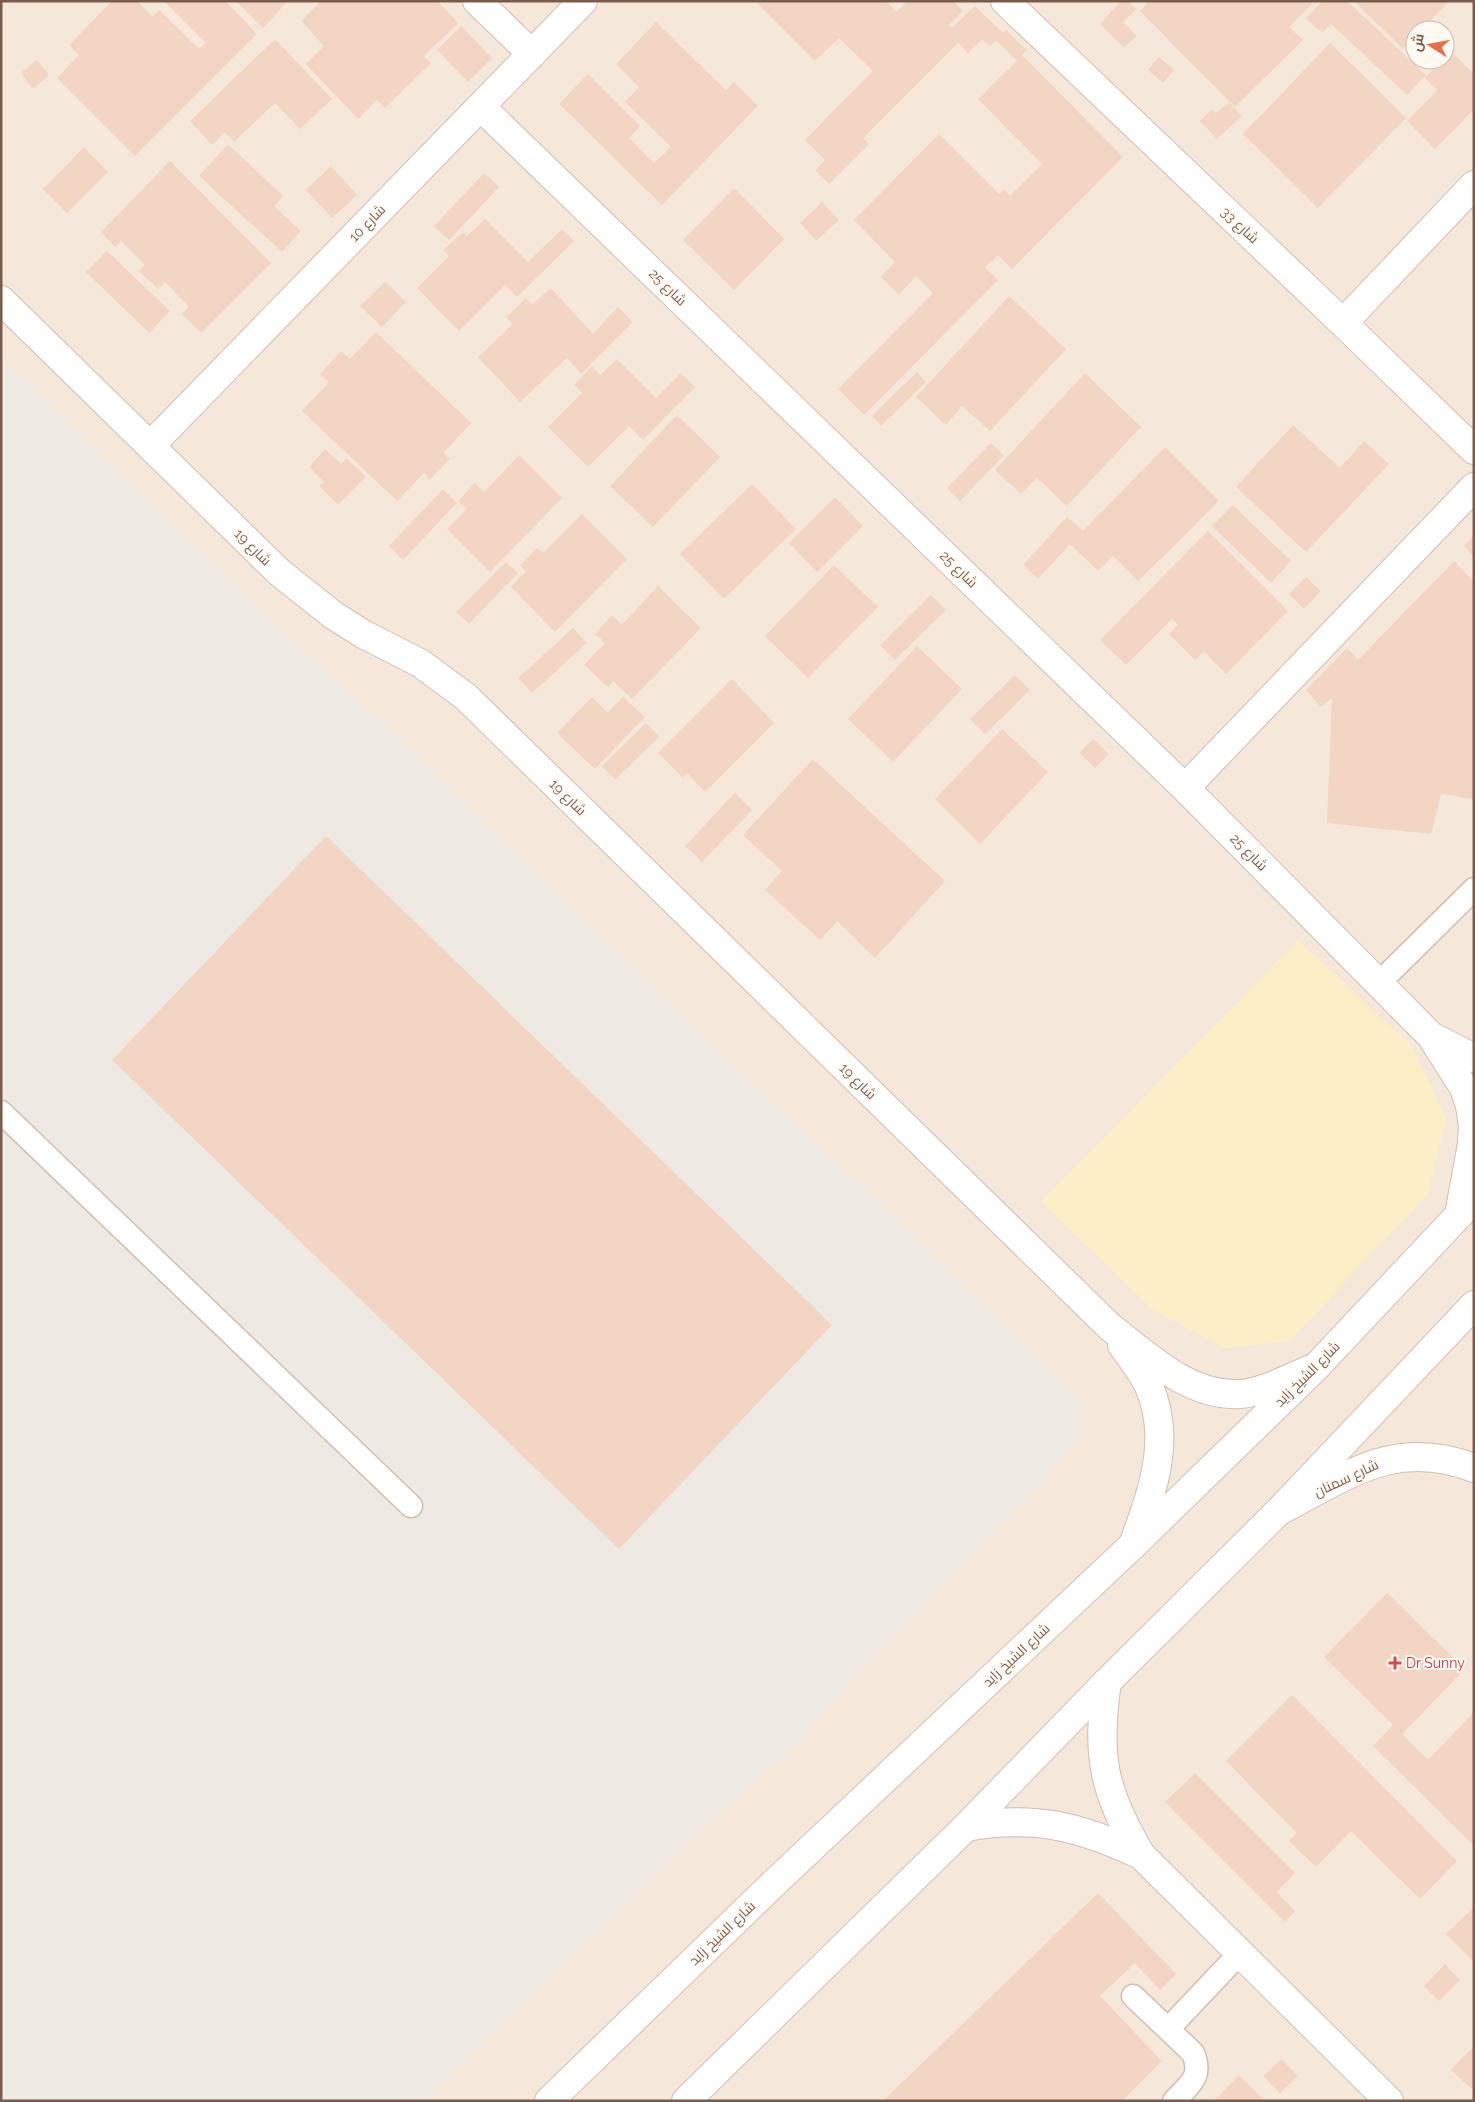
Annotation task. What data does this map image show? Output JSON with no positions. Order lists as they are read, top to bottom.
{
  "streets": {
    "street": [
      "شارع 10",
      "شارع 33",
      "شارع 25",
      "شارع 19",
      "شارع الشيخ زايد",
      "شارع سمنان"
    ]
  },
  "crossings": [
    ["شارع 10", "شارع 25"],
    ["شارع 10", "شارع 19"],
    ["شارع 25", "شارع الشيخ زايد"]
  ],
  "places": {
    "health": ["Dr Sunny"]
  },
  "north": "left"
}
